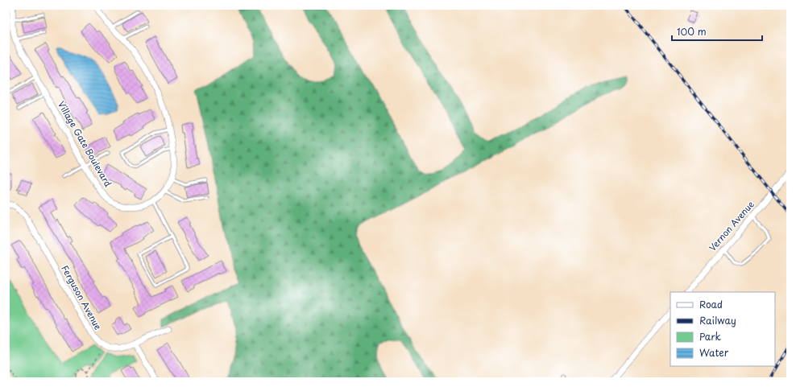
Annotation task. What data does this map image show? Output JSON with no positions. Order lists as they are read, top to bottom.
{
  "streets": {
    "street": ["Village Gate Boulevard", "Vernon Avenue", "Ferguson Avenue"]
  },
  "legend": [
    "Road",
    "Railway",
    "Park",
    "Water"
  ],
  "scale_bar": "100 m"
}
